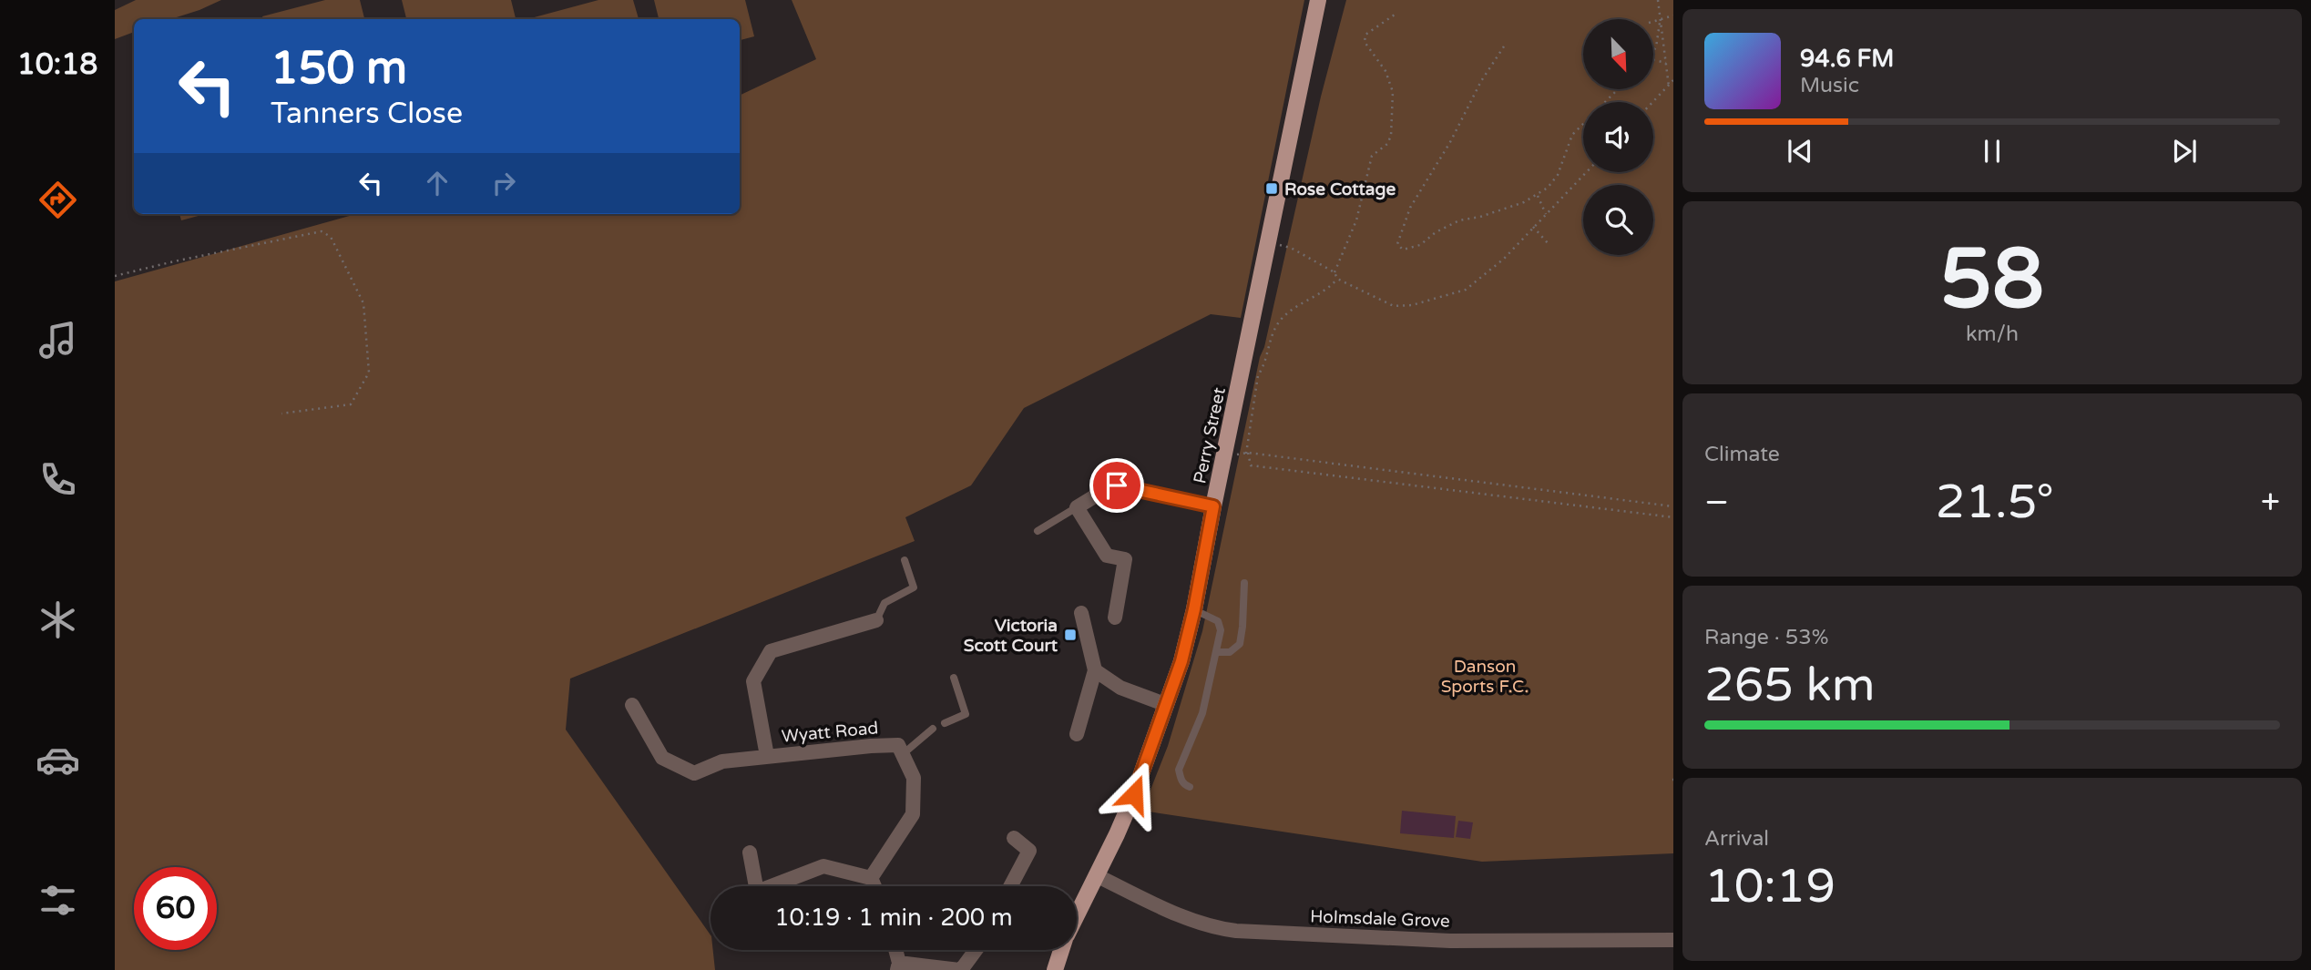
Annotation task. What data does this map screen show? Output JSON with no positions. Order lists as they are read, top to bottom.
{
  "streets": {
    "main road": ["Perry Street"],
    "street": ["Wyatt Road", "Holmsdale Grove"]
  },
  "crossings": [
    ["Perry Street", "Holmsdale Grove"]
  ],
  "parks": ["Danson Sports F.C."],
  "places": {
    "transit": ["Rose Cottage", "Victoria Scott Court"]
  },
  "north": "bottom right",
  "page": {
    "tabs": "10:18",
    "turn": ["150 m", "Tanners Close"],
    "song": ["94.6 FM", "Music"],
    "tile": [
      ["58", "km/h"],
      "Climate",
      ["Range · 53%", "265 km"],
      ["Arrival", "10:19"]
    ],
    "heat": ["−", "21.5°", "+"],
    "limit": "60",
    "trip": "10:19 · 1 min · 200 m"
  }
}
